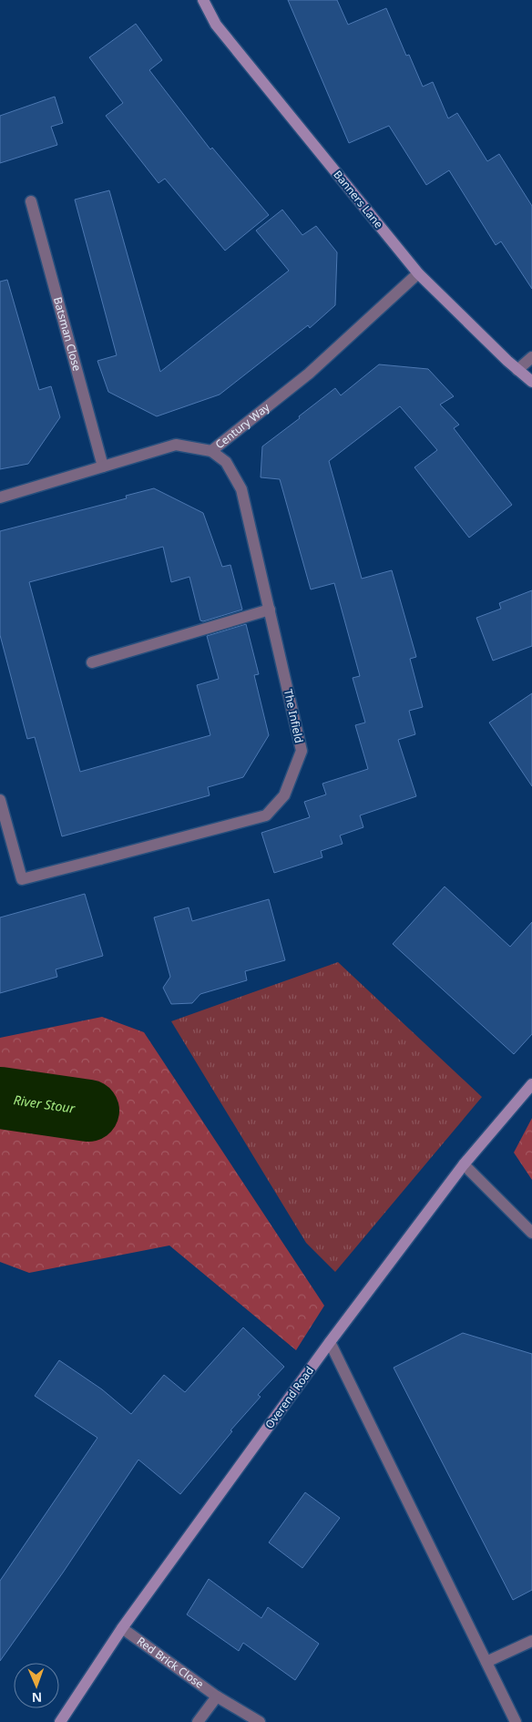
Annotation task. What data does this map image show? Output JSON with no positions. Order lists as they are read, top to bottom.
{
  "streets": {
    "street": [
      "Banners Lane",
      "Batsman Close",
      "Century Way",
      "The Infield",
      "Overend Road",
      "Red Brick Close"
    ]
  },
  "crossings": [
    ["Banners Lane", "Century Way"],
    ["Batsman Close", "Century Way"],
    ["Century Way", "The Infield"],
    ["Overend Road", "Red Brick Close"]
  ],
  "water": ["River Stour"],
  "north": "bottom"
}
